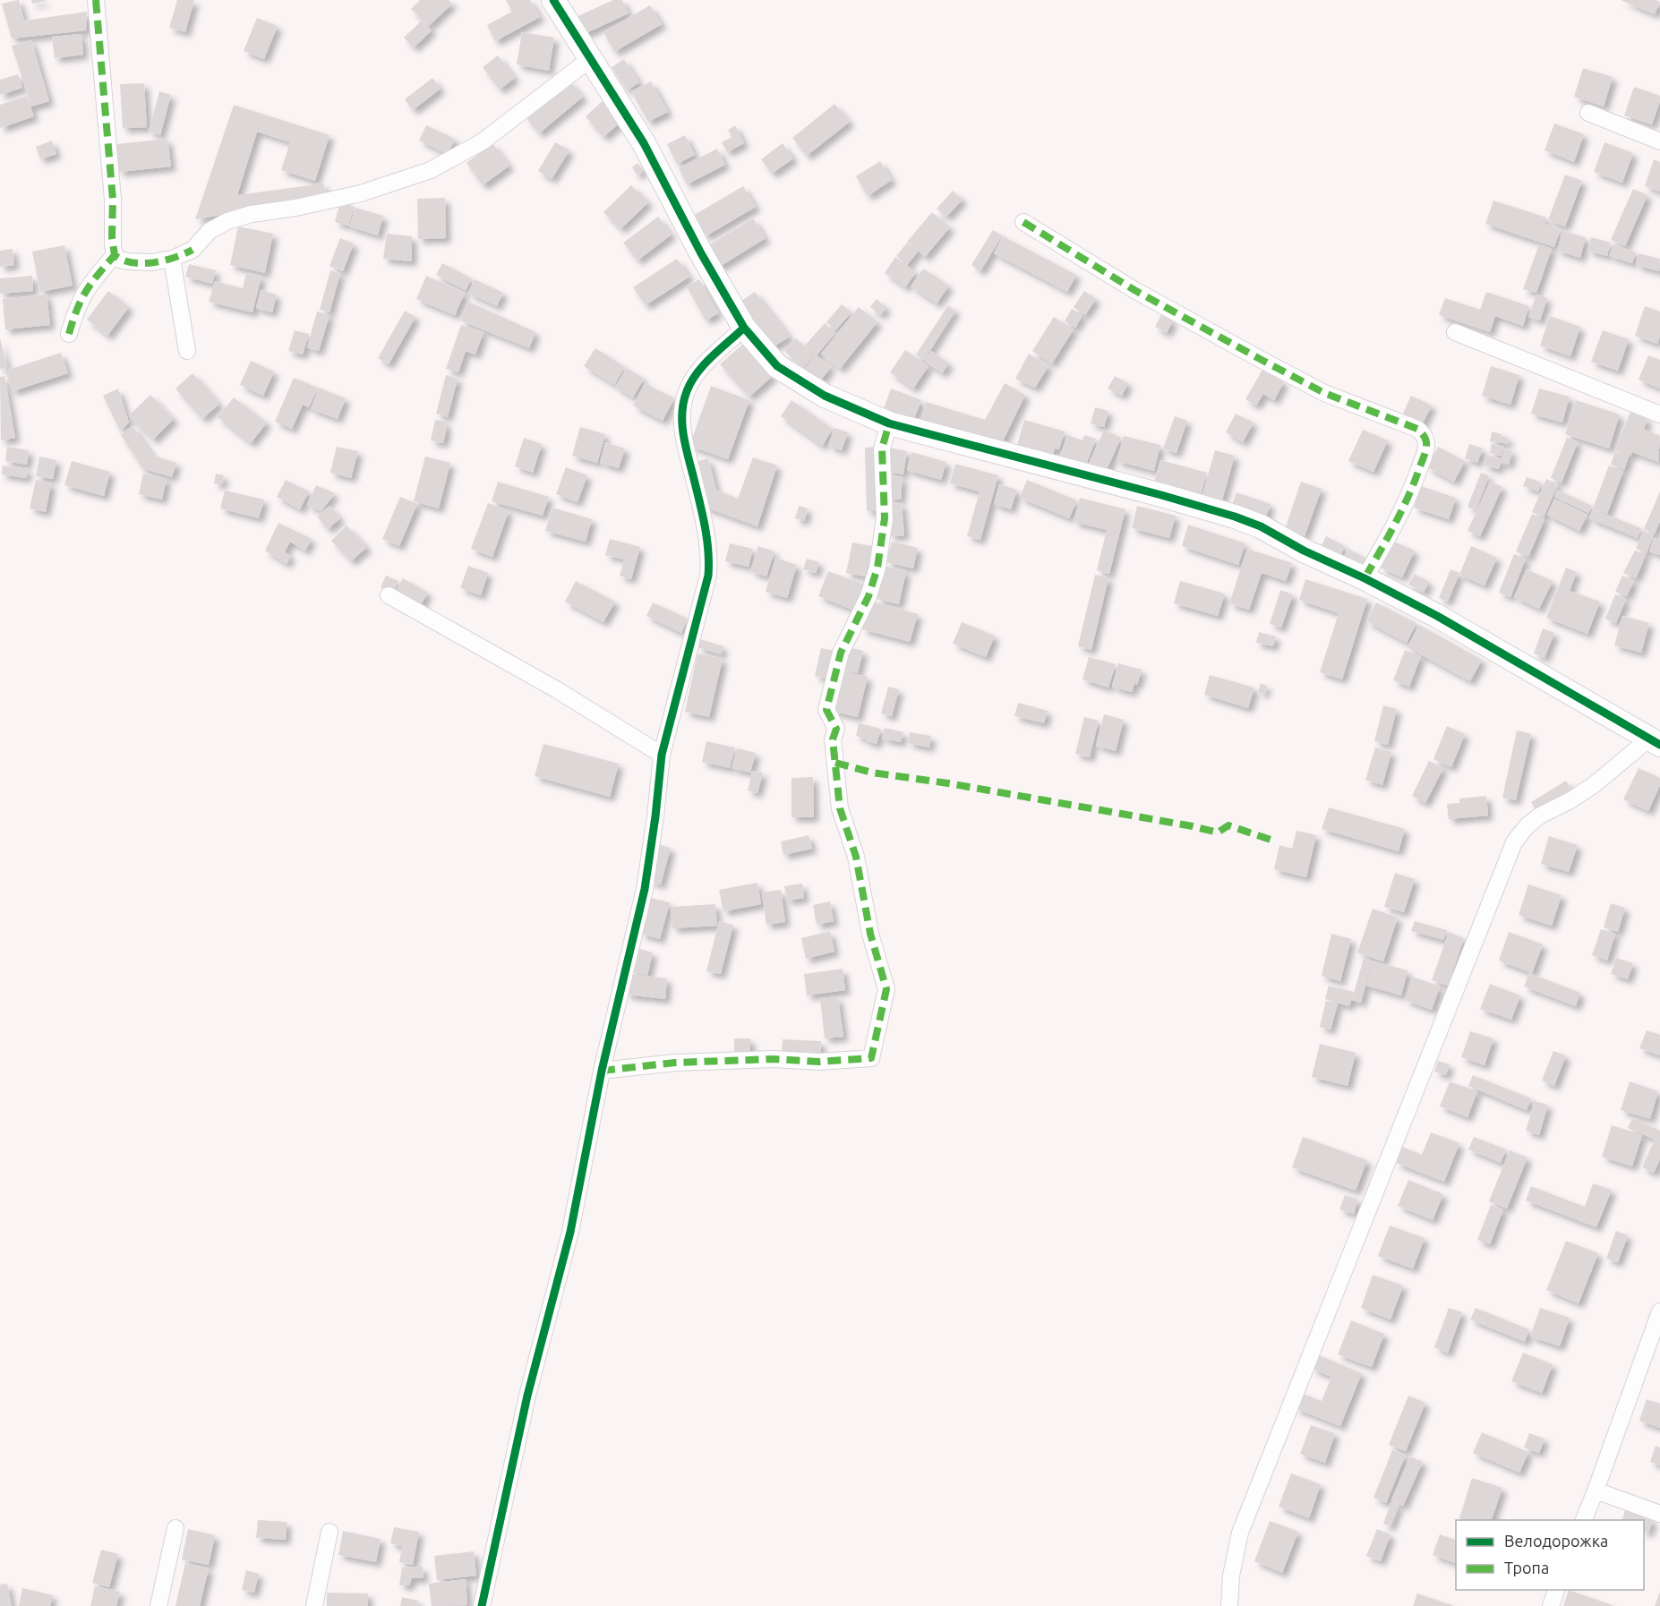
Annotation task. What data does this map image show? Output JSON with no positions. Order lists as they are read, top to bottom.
{
  "legend": ["Велодорожка", "Тропа"]
}
